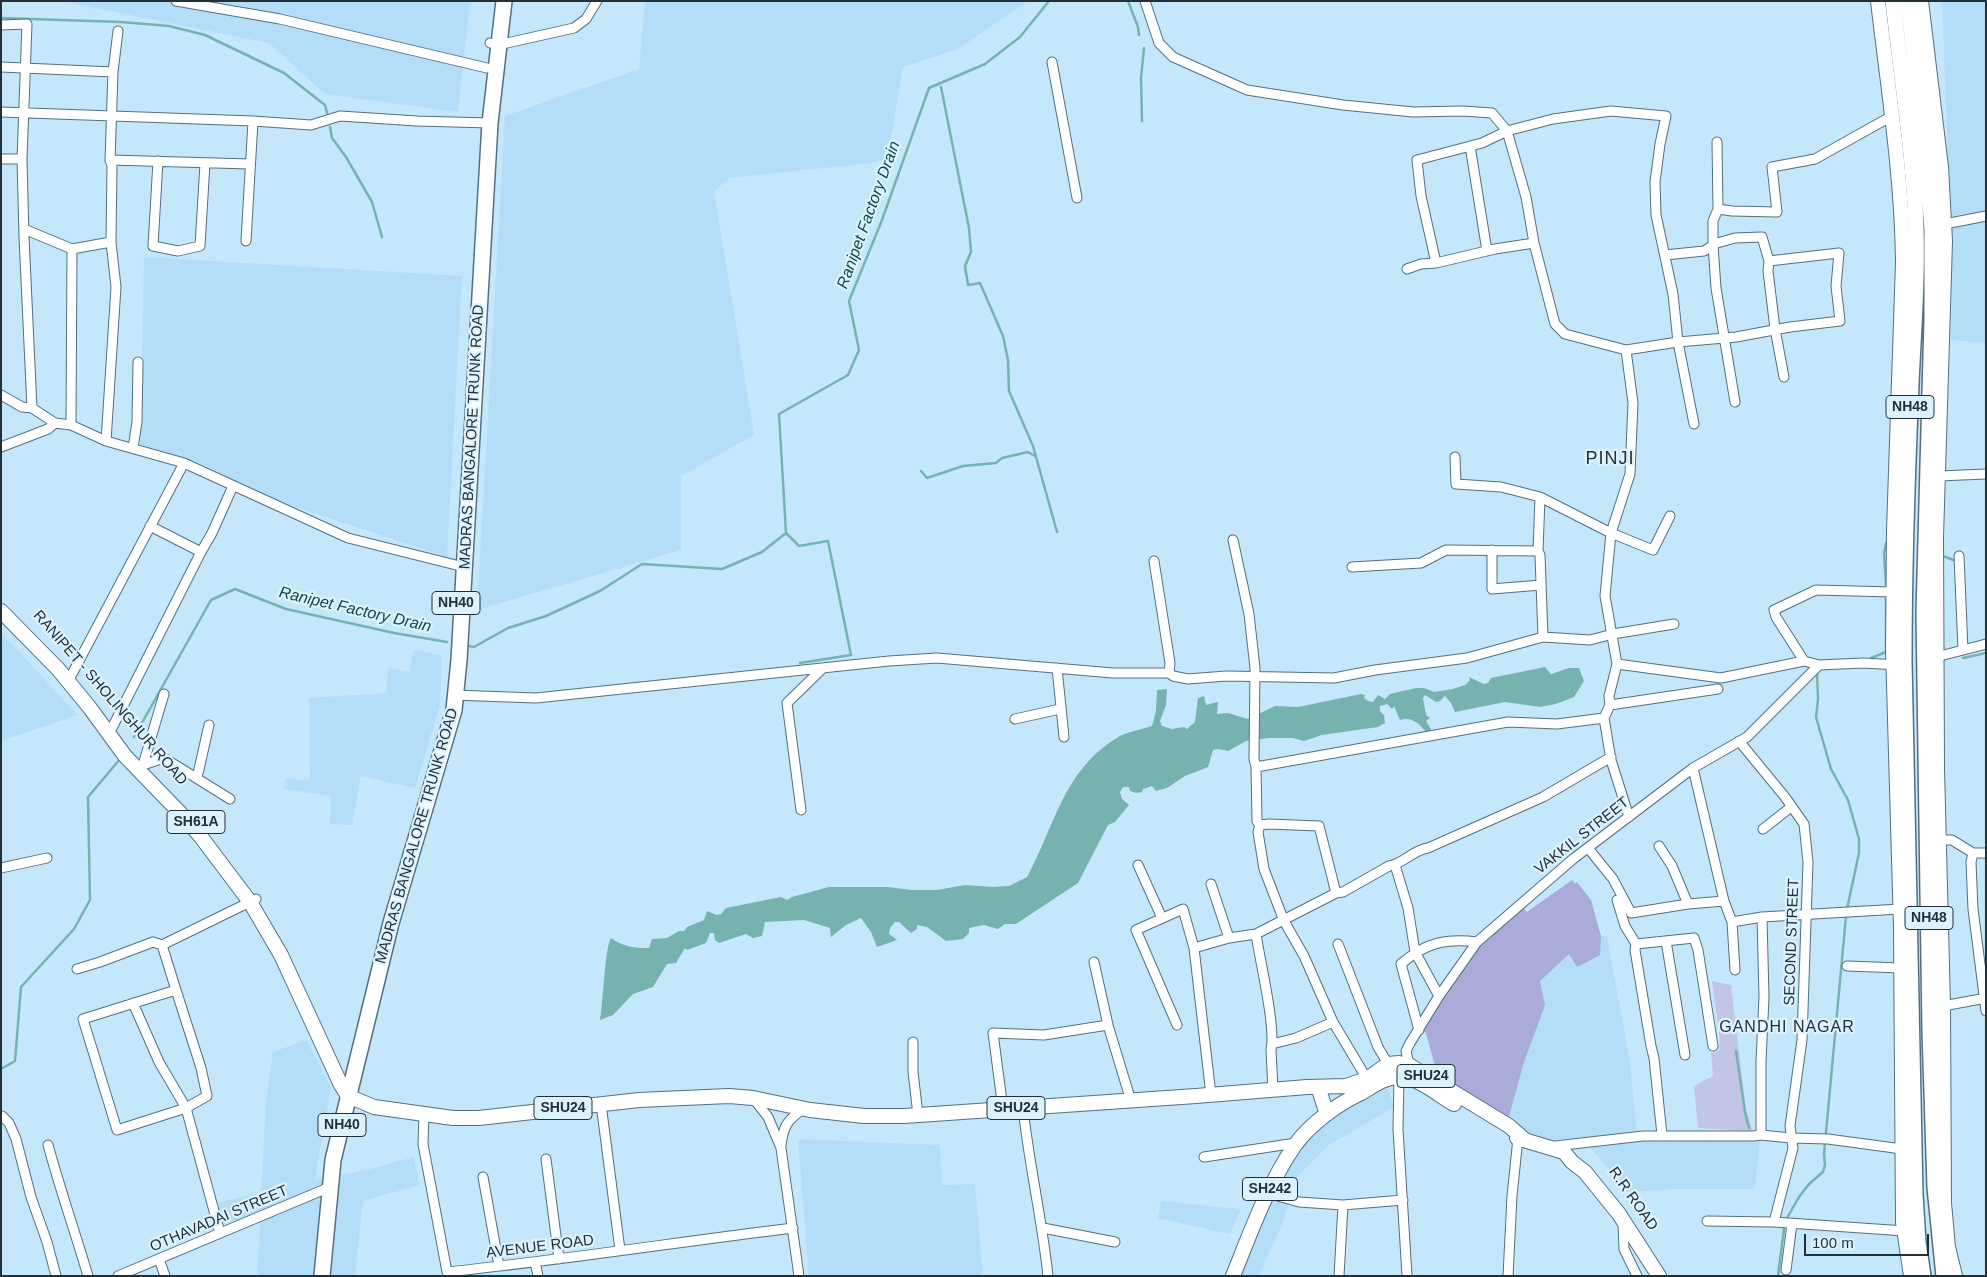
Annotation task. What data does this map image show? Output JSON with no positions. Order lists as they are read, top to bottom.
{
  "streets": {
    "highway": ["NH48", "MADRAS BANGALORE TRUNK ROAD", "NH40"],
    "main road": [
      "RANIPET - SHOLINGHUR ROAD",
      "SH61A",
      "SHU24",
      "SH242",
      "R.R ROAD"
    ],
    "street": [
      "VAKKIL STREET",
      "SECOND STREET",
      "OTHAVADAI STREET",
      "AVENUE ROAD"
    ]
  },
  "crossings": [
    ["MADRAS BANGALORE TRUNK ROAD", "NH40"],
    ["MADRAS BANGALORE TRUNK ROAD", "SHU24"],
    ["MADRAS BANGALORE TRUNK ROAD", "OTHAVADAI STREET"],
    ["VAKKIL STREET", "SECOND STREET"],
    ["VAKKIL STREET", "R.R ROAD"],
    ["SHU24", "SH242"],
    ["SHU24", "R.R ROAD"],
    ["SHU24", "AVENUE ROAD"]
  ],
  "districts": ["PINJI", "GANDHI NAGAR"],
  "water": ["Ranipet Factory Drain"],
  "scale_bar": "100 m"
}
